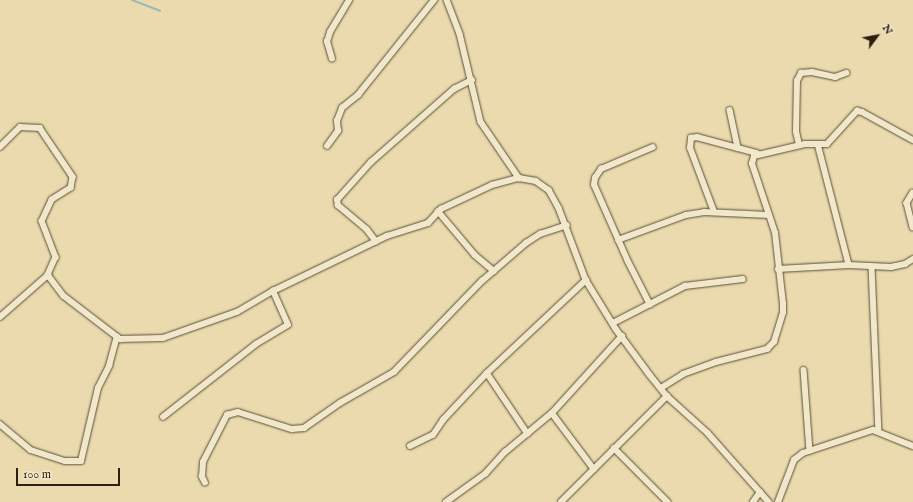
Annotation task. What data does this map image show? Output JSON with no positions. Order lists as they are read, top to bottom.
{
  "scale_bar": "100 m",
  "north": "top right"
}
